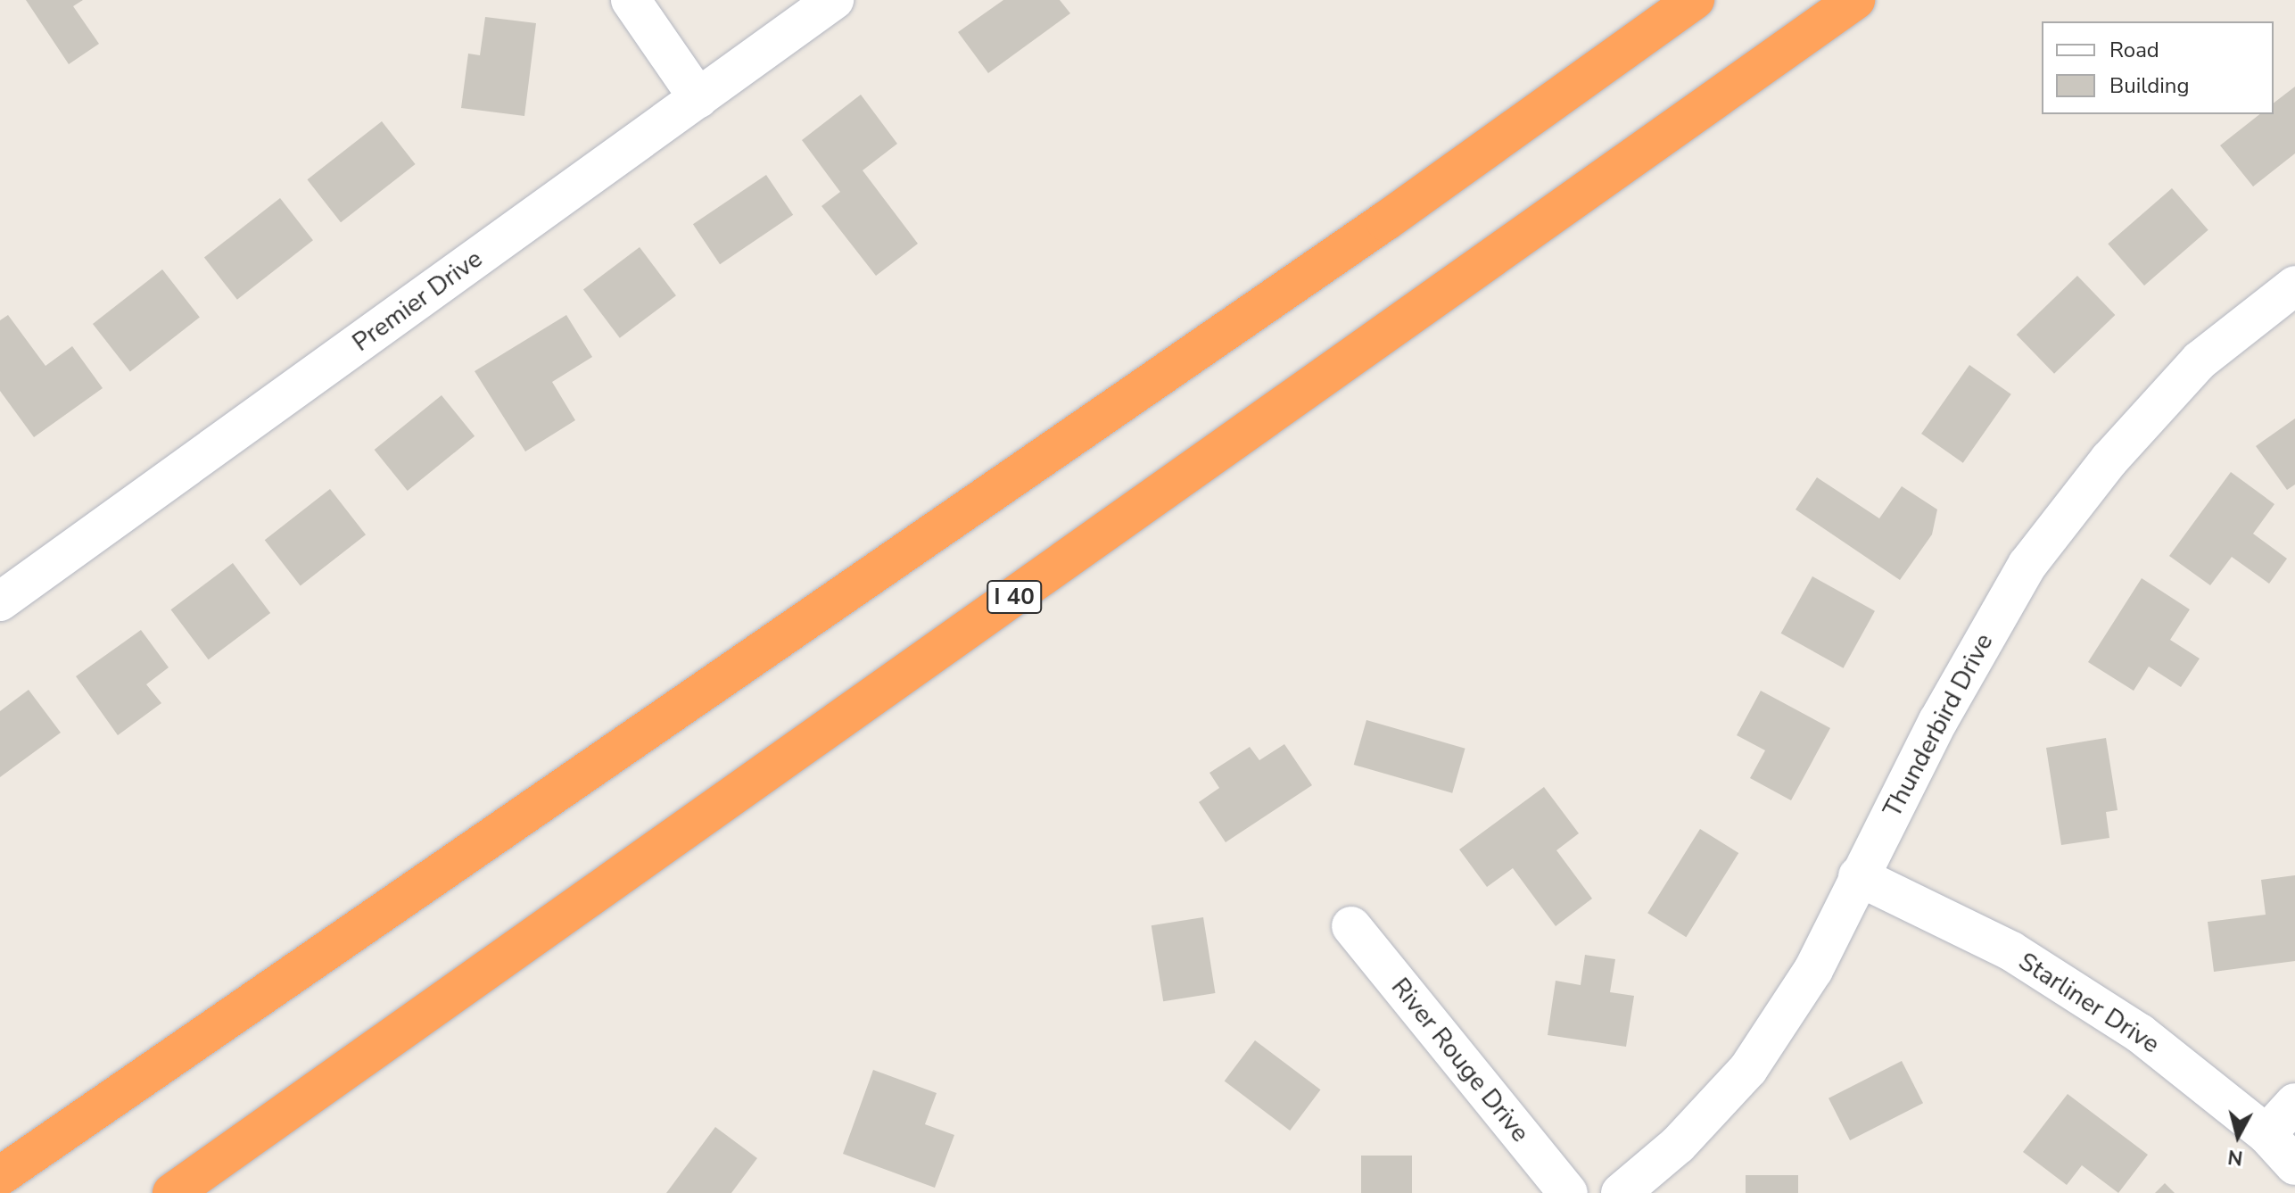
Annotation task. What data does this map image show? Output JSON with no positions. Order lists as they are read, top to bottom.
{
  "streets": {
    "highway": ["I 40"],
    "street": [
      "Premier Drive",
      "Thunderbird Drive",
      "Starliner Drive",
      "River Rouge Drive"
    ]
  },
  "crossings": [
    ["Thunderbird Drive", "Starliner Drive"]
  ],
  "legend": ["Road", "Building"],
  "north": "bottom"
}
